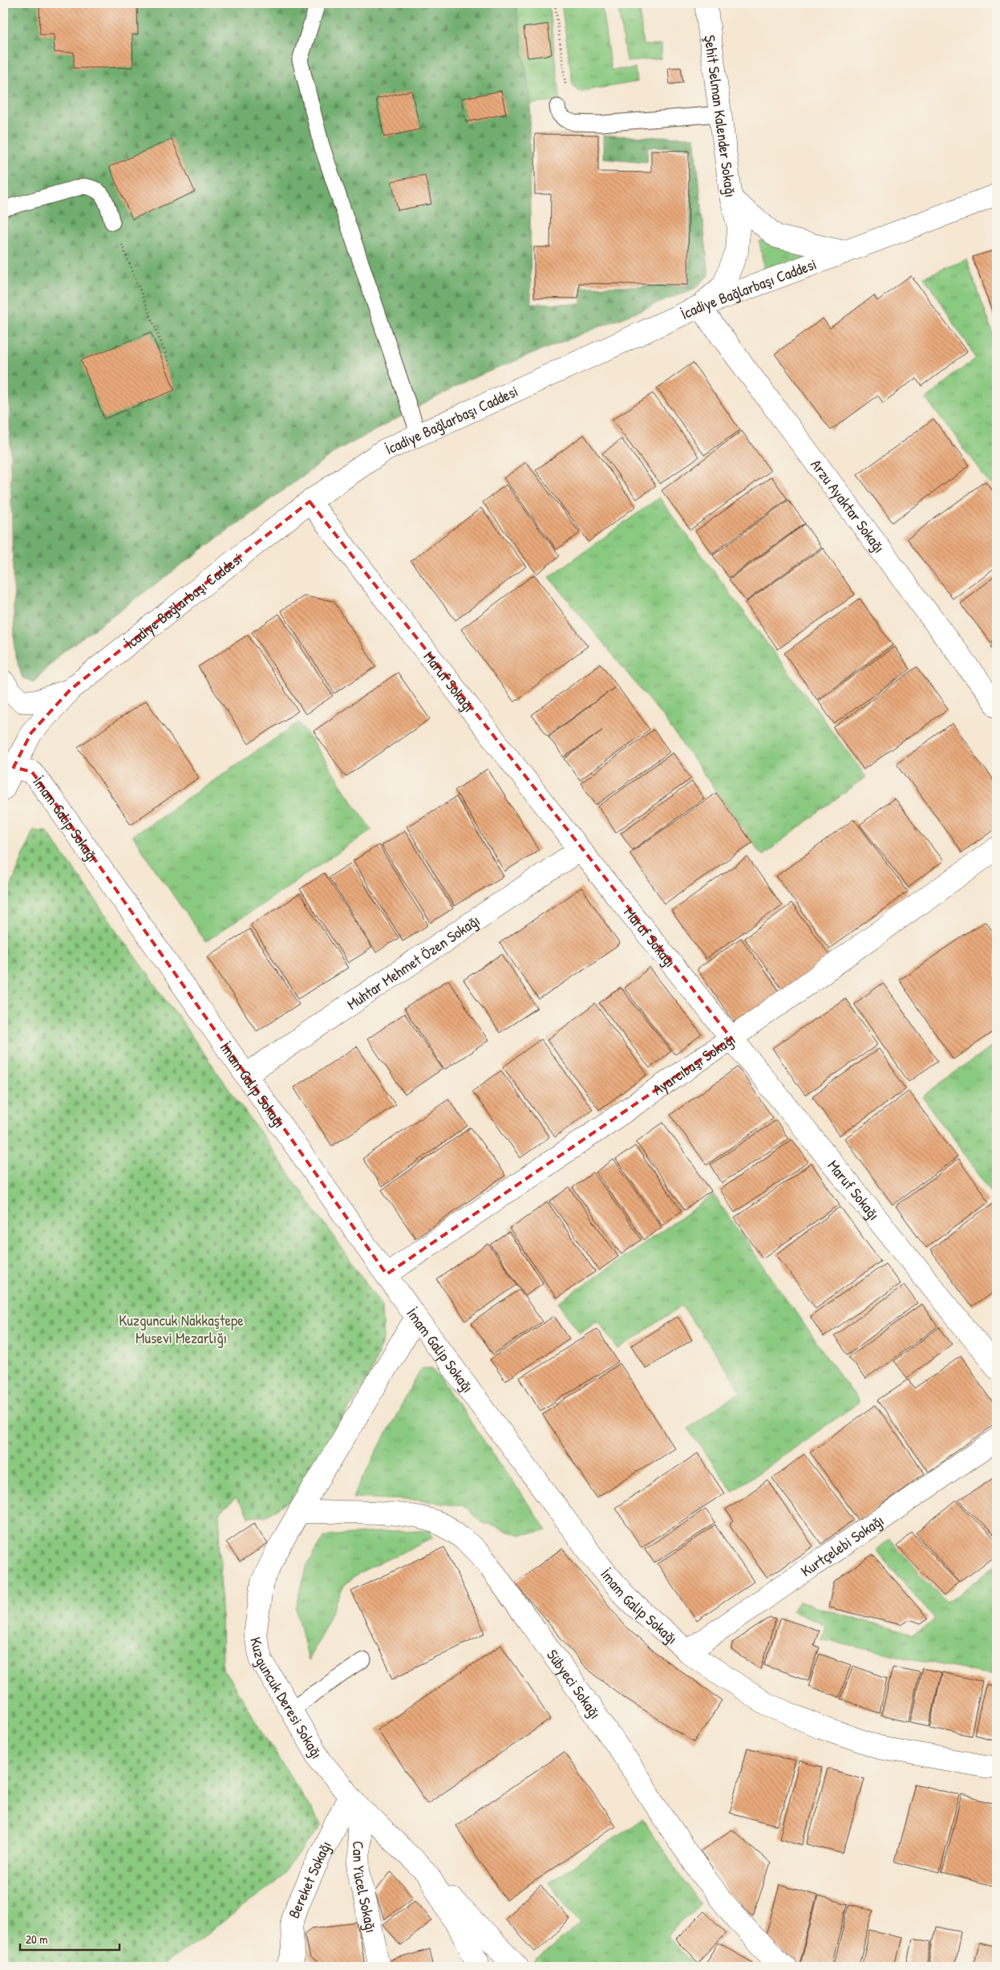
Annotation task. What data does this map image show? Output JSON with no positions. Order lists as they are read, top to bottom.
{
  "streets": {
    "street": [
      "Şehit Selman Kalender Sokağı",
      "İcadiye Bağlarbaşı Caddesi",
      "Arzu Ayaktar Sokağı",
      "Maruf Sokağı",
      "İmam Galip Sokağı",
      "Muhtar Mehmet Özen Sokağı",
      "Ayarcıbaşı Sokağı",
      "Kurtçelebi Sokağı",
      "Sübyeci Sokağı",
      "Kuzguncuk Deresi Sokağı",
      "Bereket Sokağı",
      "Can Yücel Sokağı"
    ]
  },
  "crossings": [
    ["Şehit Selman Kalender Sokağı", "İcadiye Bağlarbaşı Caddesi"],
    ["İcadiye Bağlarbaşı Caddesi", "Arzu Ayaktar Sokağı"],
    ["İcadiye Bağlarbaşı Caddesi", "Maruf Sokağı"],
    ["İcadiye Bağlarbaşı Caddesi", "İmam Galip Sokağı"],
    ["Maruf Sokağı", "Muhtar Mehmet Özen Sokağı"],
    ["Maruf Sokağı", "Ayarcıbaşı Sokağı"],
    ["İmam Galip Sokağı", "Muhtar Mehmet Özen Sokağı"],
    ["İmam Galip Sokağı", "Ayarcıbaşı Sokağı"],
    ["İmam Galip Sokağı", "Kurtçelebi Sokağı"],
    ["İmam Galip Sokağı", "Kuzguncuk Deresi Sokağı"],
    ["Sübyeci Sokağı", "Kuzguncuk Deresi Sokağı"],
    ["Kuzguncuk Deresi Sokağı", "Bereket Sokağı"],
    ["Kuzguncuk Deresi Sokağı", "Can Yücel Sokağı"],
    ["Bereket Sokağı", "Can Yücel Sokağı"]
  ],
  "parks": ["Kuzguncuk Nakkaştepe Musevi Mezarlığı"],
  "scale_bar": "20 m"
}
